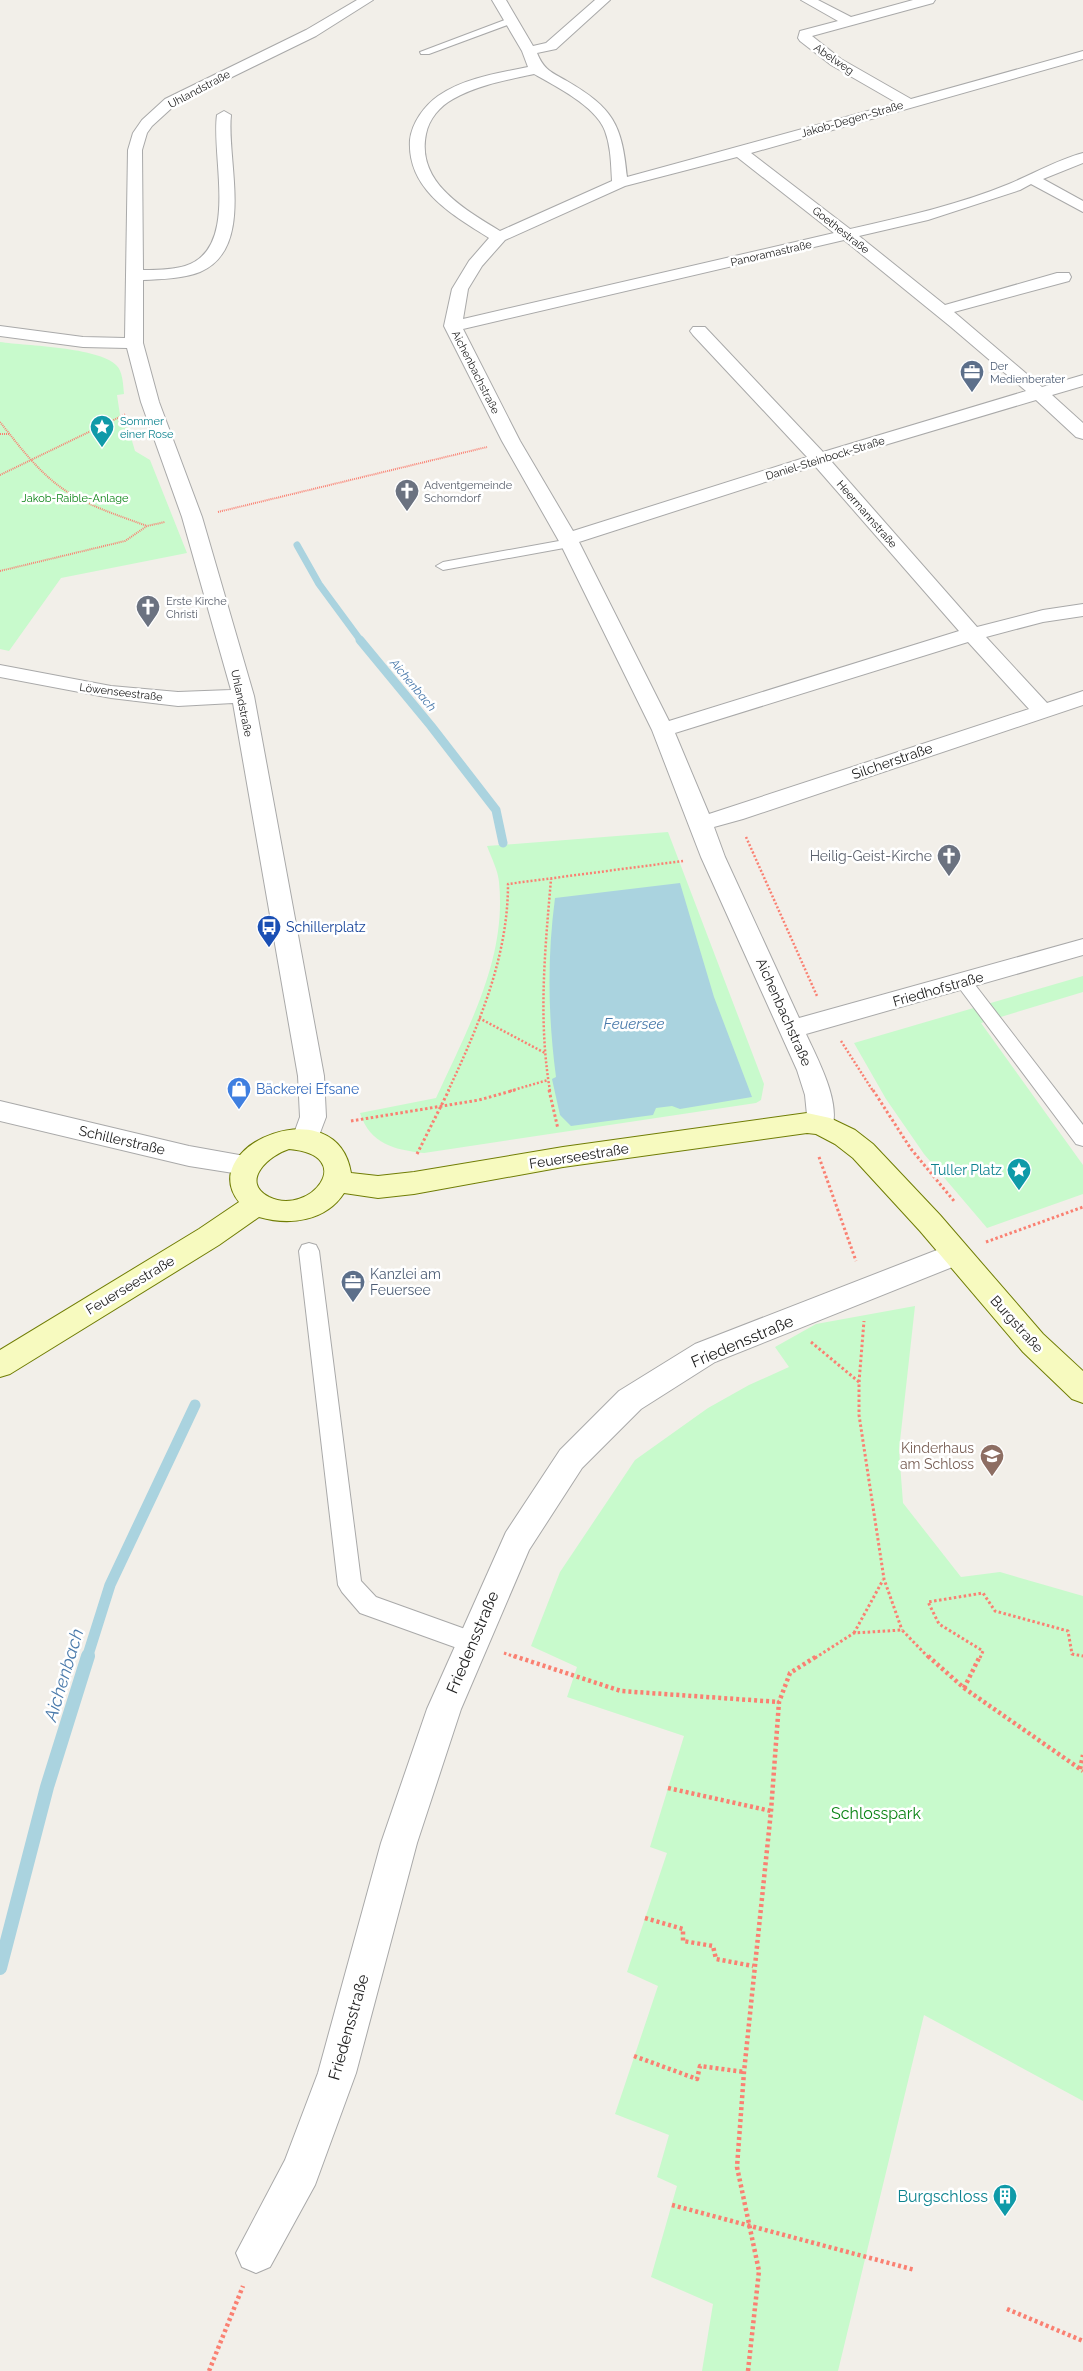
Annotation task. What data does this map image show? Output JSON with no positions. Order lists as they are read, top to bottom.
{
  "streets": {
    "main road": ["Feuerseestraße", "Burgstraße"],
    "street": [
      "Abelweg",
      "Uhlandstraße",
      "Jakob-Degen-Straße",
      "Goethestraße",
      "Panoramastraße",
      "Aichenbachstraße",
      "Daniel-Steinbock-Straße",
      "Heermannstraße",
      "Löwenseestraße",
      "Silcherstraße",
      "Friedhofstraße",
      "Schillerstraße",
      "Friedensstraße"
    ]
  },
  "crossings": [
    ["Abelweg", "Jakob-Degen-Straße"],
    ["Uhlandstraße", "Löwenseestraße"],
    ["Uhlandstraße", "Schillerstraße"],
    ["Uhlandstraße", "Feuerseestraße"],
    ["Jakob-Degen-Straße", "Goethestraße"],
    ["Jakob-Degen-Straße", "Aichenbachstraße"],
    ["Goethestraße", "Panoramastraße"],
    ["Goethestraße", "Daniel-Steinbock-Straße"],
    ["Panoramastraße", "Aichenbachstraße"],
    ["Aichenbachstraße", "Daniel-Steinbock-Straße"],
    ["Aichenbachstraße", "Silcherstraße"],
    ["Aichenbachstraße", "Friedhofstraße"],
    ["Aichenbachstraße", "Feuerseestraße"],
    ["Daniel-Steinbock-Straße", "Heermannstraße"],
    ["Heermannstraße", "Silcherstraße"],
    ["Schillerstraße", "Feuerseestraße"],
    ["Burgstraße", "Friedensstraße"]
  ],
  "water": ["Aichenbach", "Feuersee"],
  "parks": ["Jakob-Raible-Anlage", "Schlosspark"],
  "places": {
    "office": ["Der Medienberater", "Kanzlei am Feuersee"],
    "place": ["Sommer einer Rose", "Tuller Platz"],
    "church": ["Adventgemeinde Schorndorf", "Erste Kirche Christi", "Heilig-Geist-Kirche"],
    "bus stop": ["Schillerplatz"],
    "shop": ["Bäckerei Efsane"],
    "school or university": ["Kinderhaus am Schloss"],
    "building": ["Burgschloss"]
  }
}
